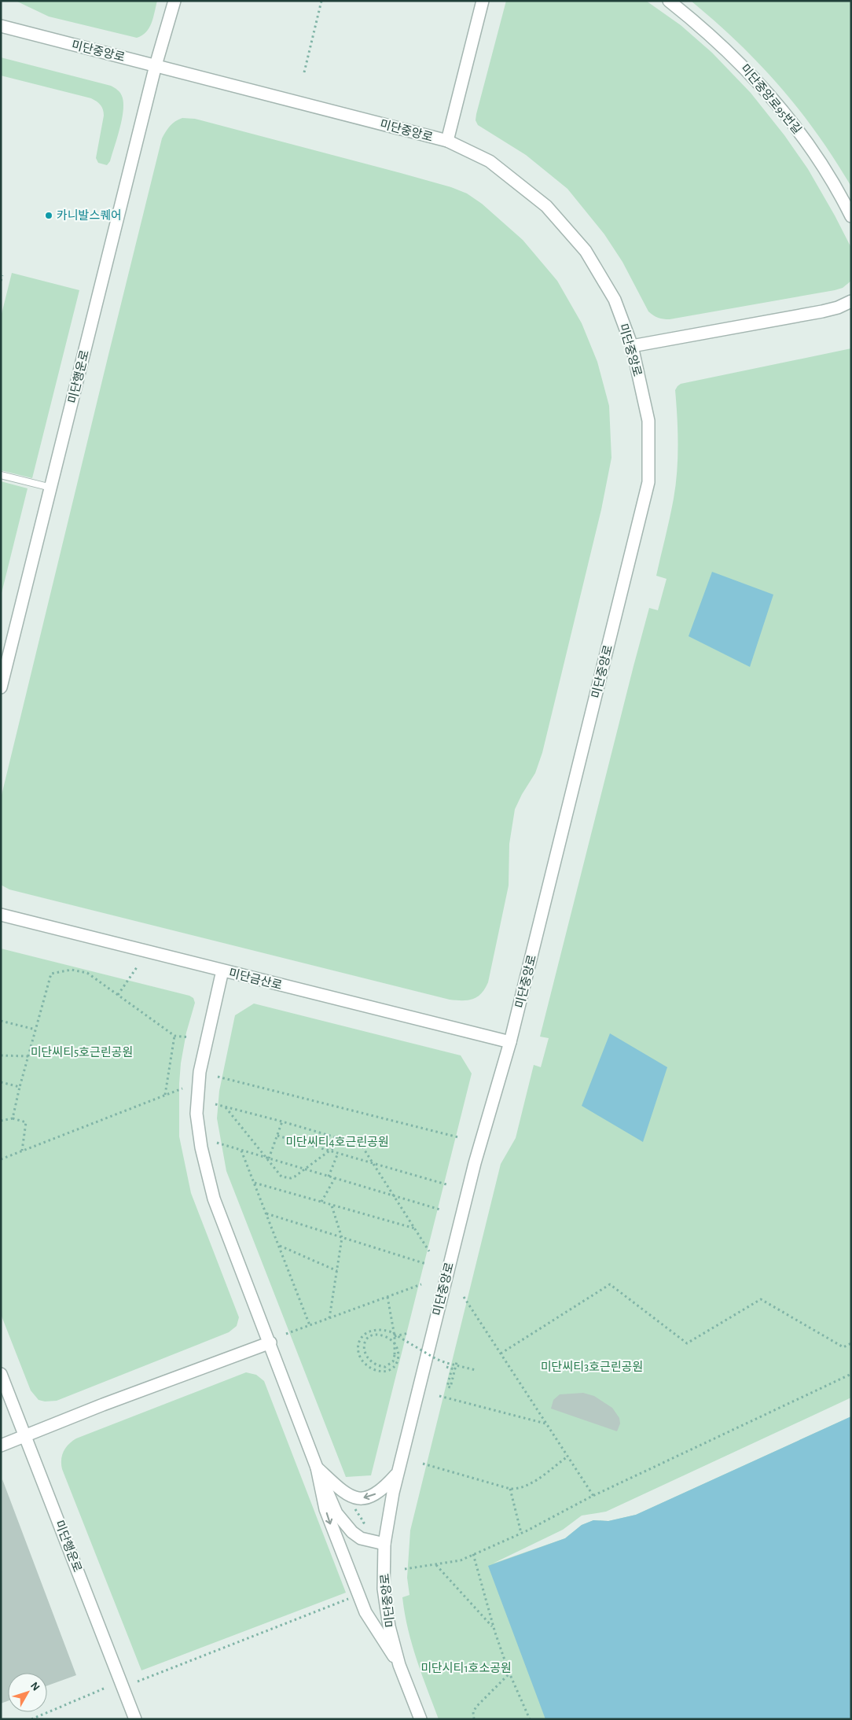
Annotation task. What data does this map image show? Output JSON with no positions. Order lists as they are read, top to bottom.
{
  "streets": {
    "street": [
      "미단중앙로",
      "미단중앙로95번길",
      "미단행운로",
      "미단금산로"
    ]
  },
  "crossings": [
    ["미단중앙로", "미단행운로"],
    ["미단중앙로", "미단금산로"]
  ],
  "parks": [
    "미단씨티5호근린공원",
    "미단씨티4호근린공원",
    "미단씨티3호근린공원",
    "미단시티1호소공원"
  ],
  "places": ["카니발스퀘어"],
  "north": "top right"
}
